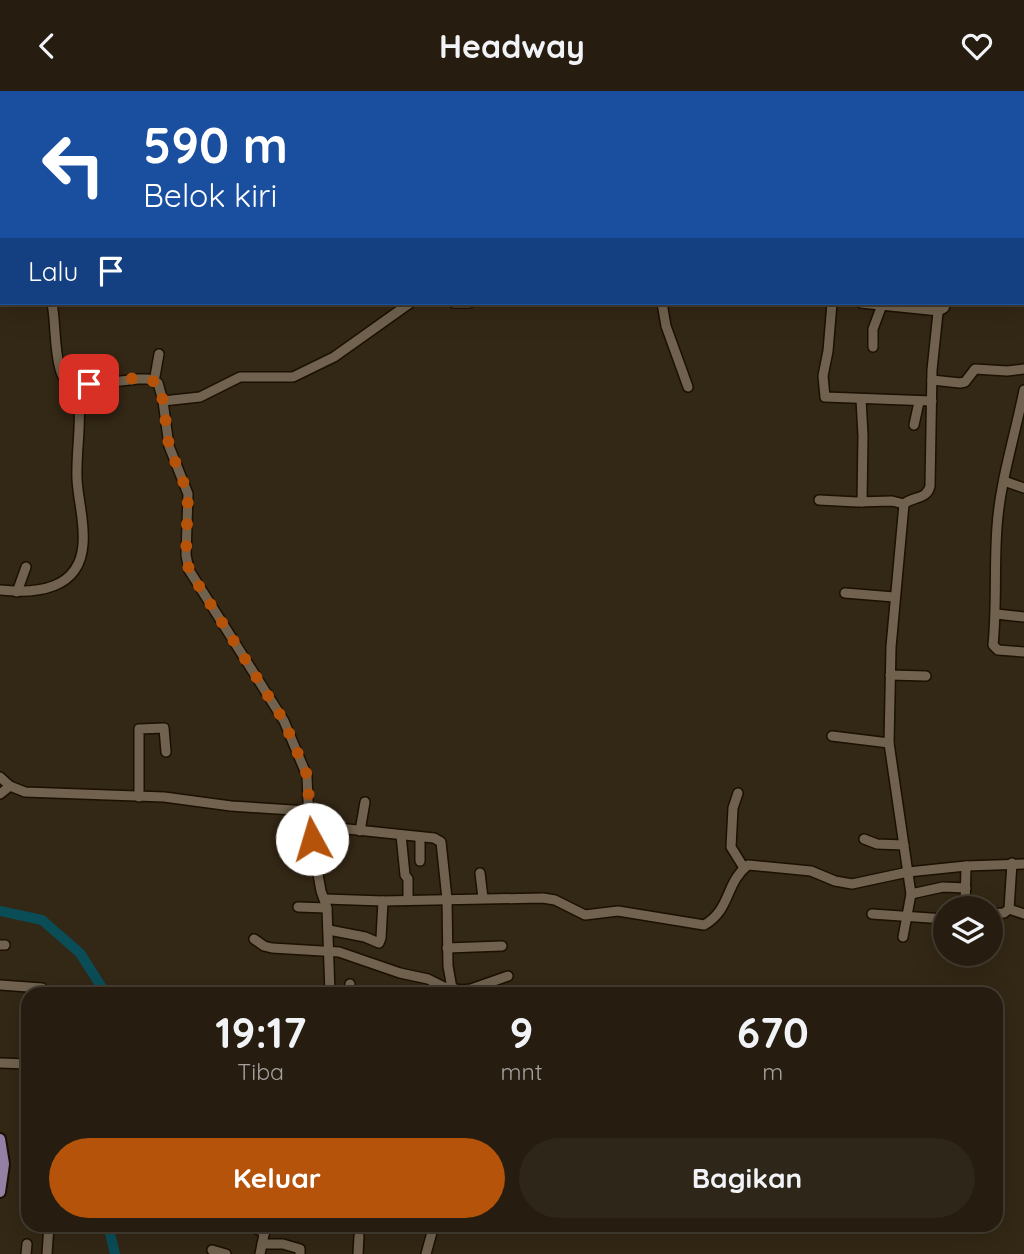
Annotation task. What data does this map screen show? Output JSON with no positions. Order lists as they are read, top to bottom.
{
  "page": {
    "header": "Headway",
    "turn": ["590 m", "Belok kiri"],
    "then": "Lalu",
    "eta": [
      "19:17",
      "Tiba",
      "9",
      "mnt",
      "670",
      "m"
    ],
    "buttons": ["Keluar", "Bagikan"]
  }
}
